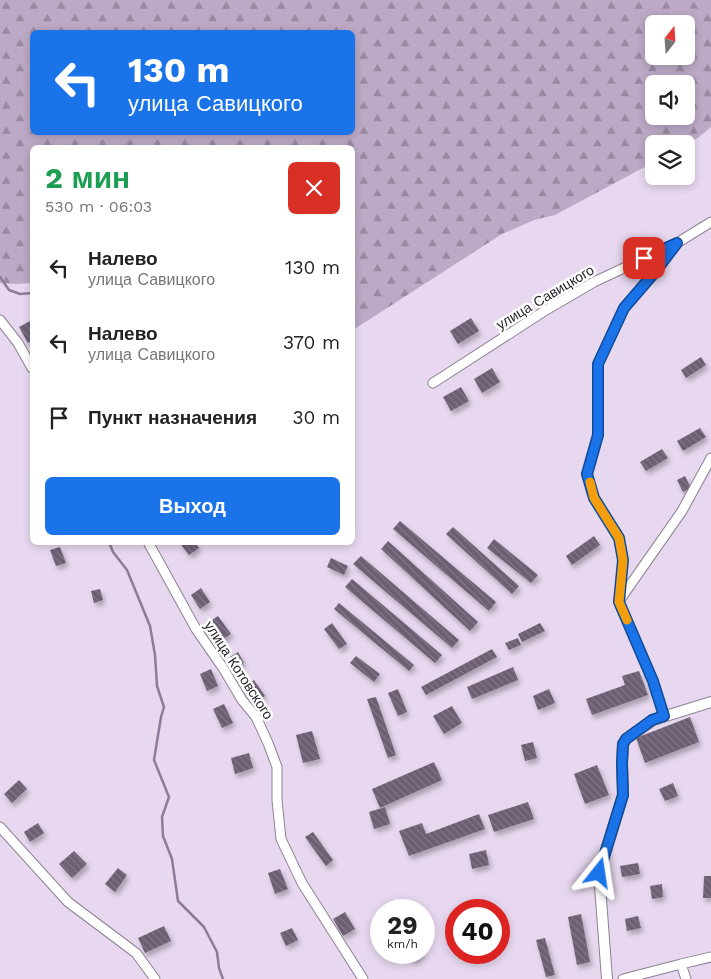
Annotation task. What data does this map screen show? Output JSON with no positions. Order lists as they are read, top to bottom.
{
  "streets": {
    "street": ["улица Савицкого", "улица Котовского"]
  },
  "north": "top",
  "page": {
    "turn": ["130 m", "улица Савицкого"],
    "heading": ["2 мин", "530 m · 06:03"],
    "list": [
      {
        "name": "Налево",
        "note": "улица Савицкого",
        "value": "130 m"
      },
      {
        "name": "Налево",
        "note": "улица Савицкого",
        "value": "370 m"
      },
      {
        "name": "Пункт назначения",
        "value": "30 m"
      }
    ],
    "buttons": "Выход",
    "speed": "29 km/h",
    "limit": "40"
  }
}
